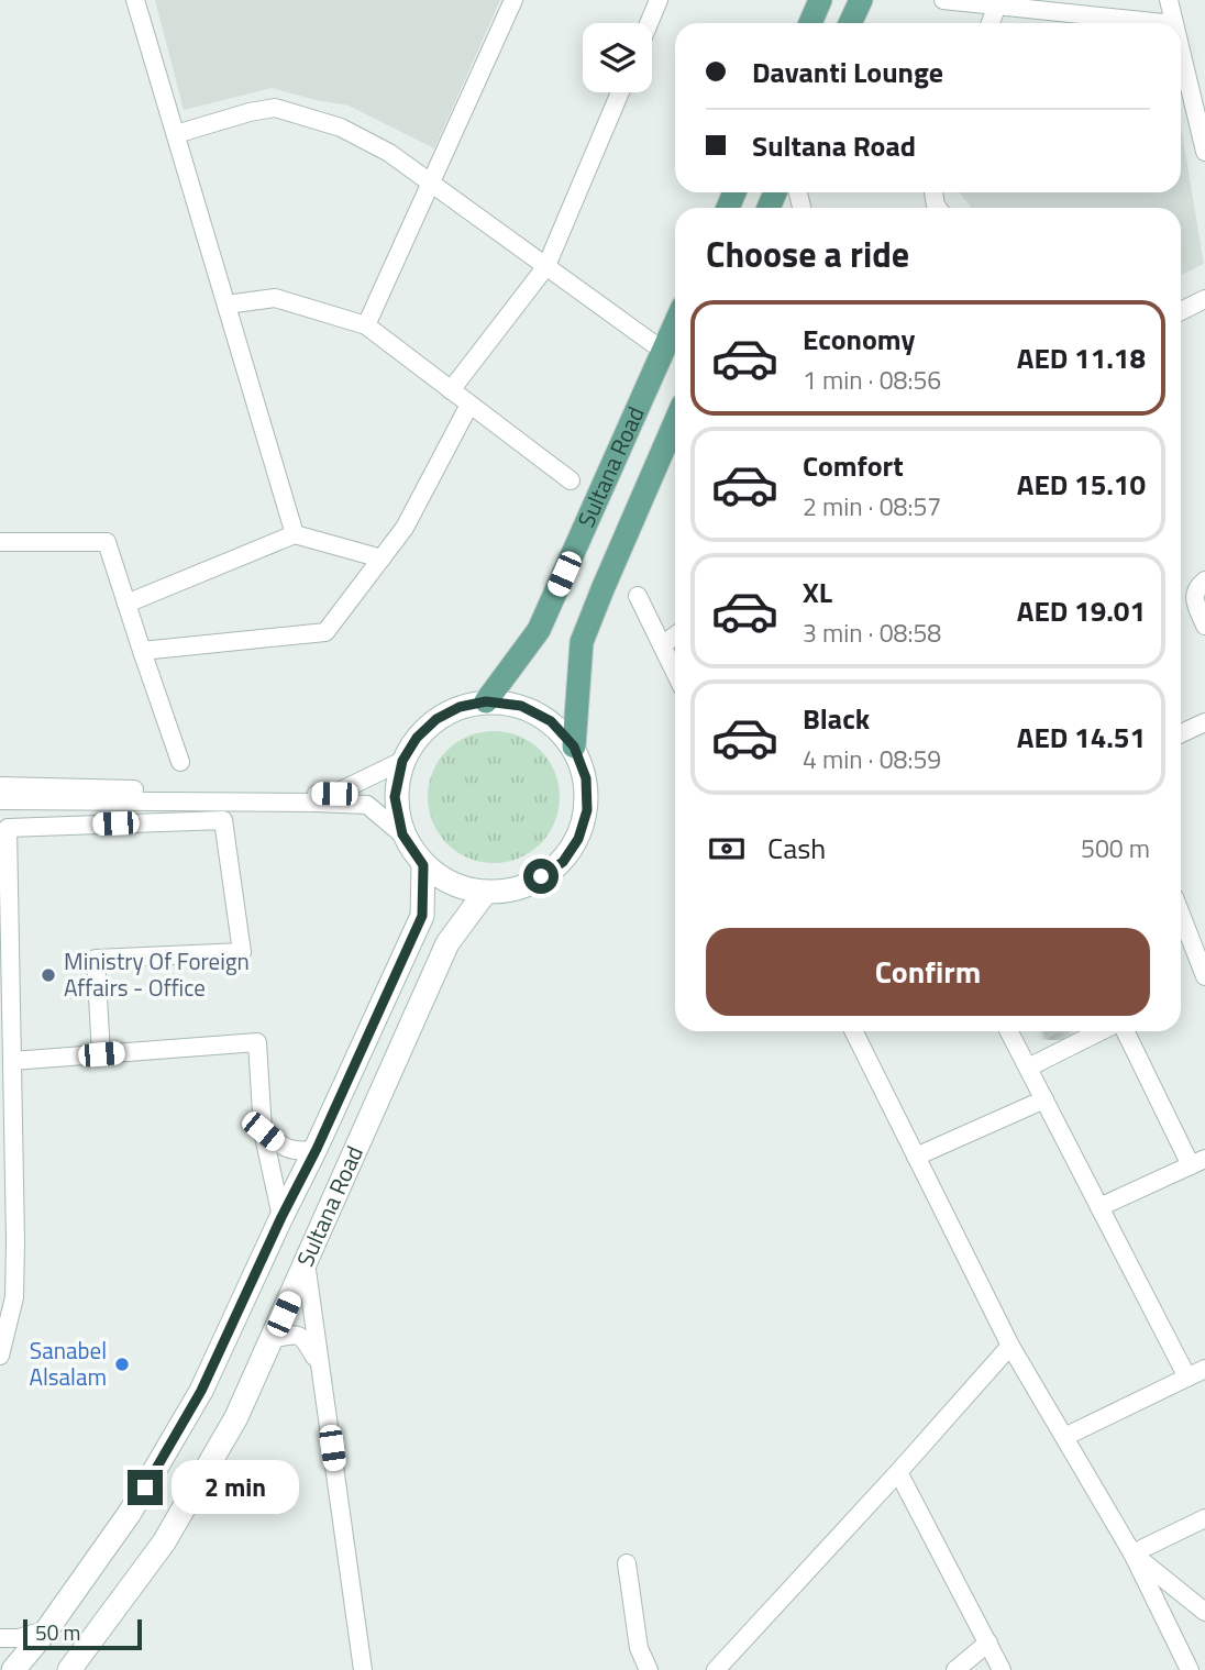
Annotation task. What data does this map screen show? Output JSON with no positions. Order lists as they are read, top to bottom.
{
  "streets": {
    "main road": ["Sultana Road"]
  },
  "places": ["Ministry Of Foreign Affairs - Office", "Sanabel Alsalam"],
  "scale_bar": "50 m",
  "page": {
    "banner": ["Davanti Lounge", "Sultana Road"],
    "heading": "Choose a ride",
    "list": [
      {
        "name": "Economy",
        "note": "1 min · 08:56",
        "value": "AED 11.18"
      },
      {
        "name": "Comfort",
        "note": "2 min · 08:57",
        "value": "AED 15.10"
      },
      {
        "name": "XL",
        "note": "3 min · 08:58",
        "value": "AED 19.01"
      },
      {
        "name": "Black",
        "note": "4 min · 08:59",
        "value": "AED 14.51"
      }
    ],
    "pay": ["Cash", "500 m"],
    "buttons": "Confirm",
    "bubble": "2 min",
    "scale": "50 m"
  }
}
